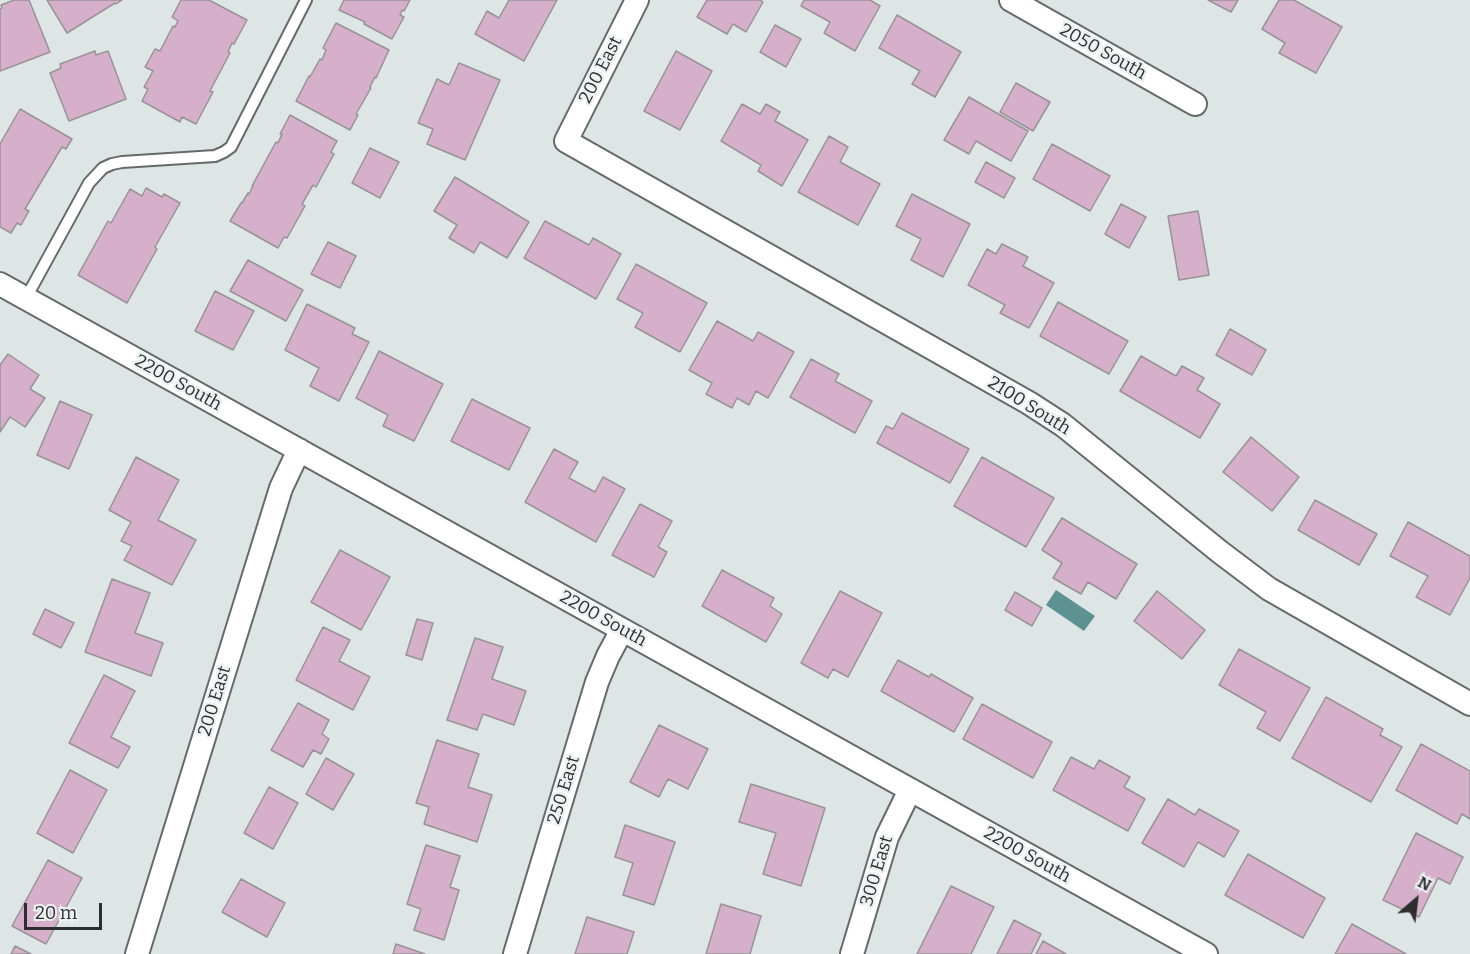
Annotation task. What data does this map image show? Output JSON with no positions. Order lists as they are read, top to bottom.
{
  "streets": {
    "street": [
      "2050 South",
      "200 East",
      "2200 South",
      "2100 South",
      "250 East",
      "300 East"
    ]
  },
  "crossings": [
    ["200 East", "2200 South"],
    ["200 East", "2100 South"],
    ["2200 South", "250 East"],
    ["2200 South", "300 East"]
  ],
  "scale_bar": "20 m",
  "north": "top right"
}
